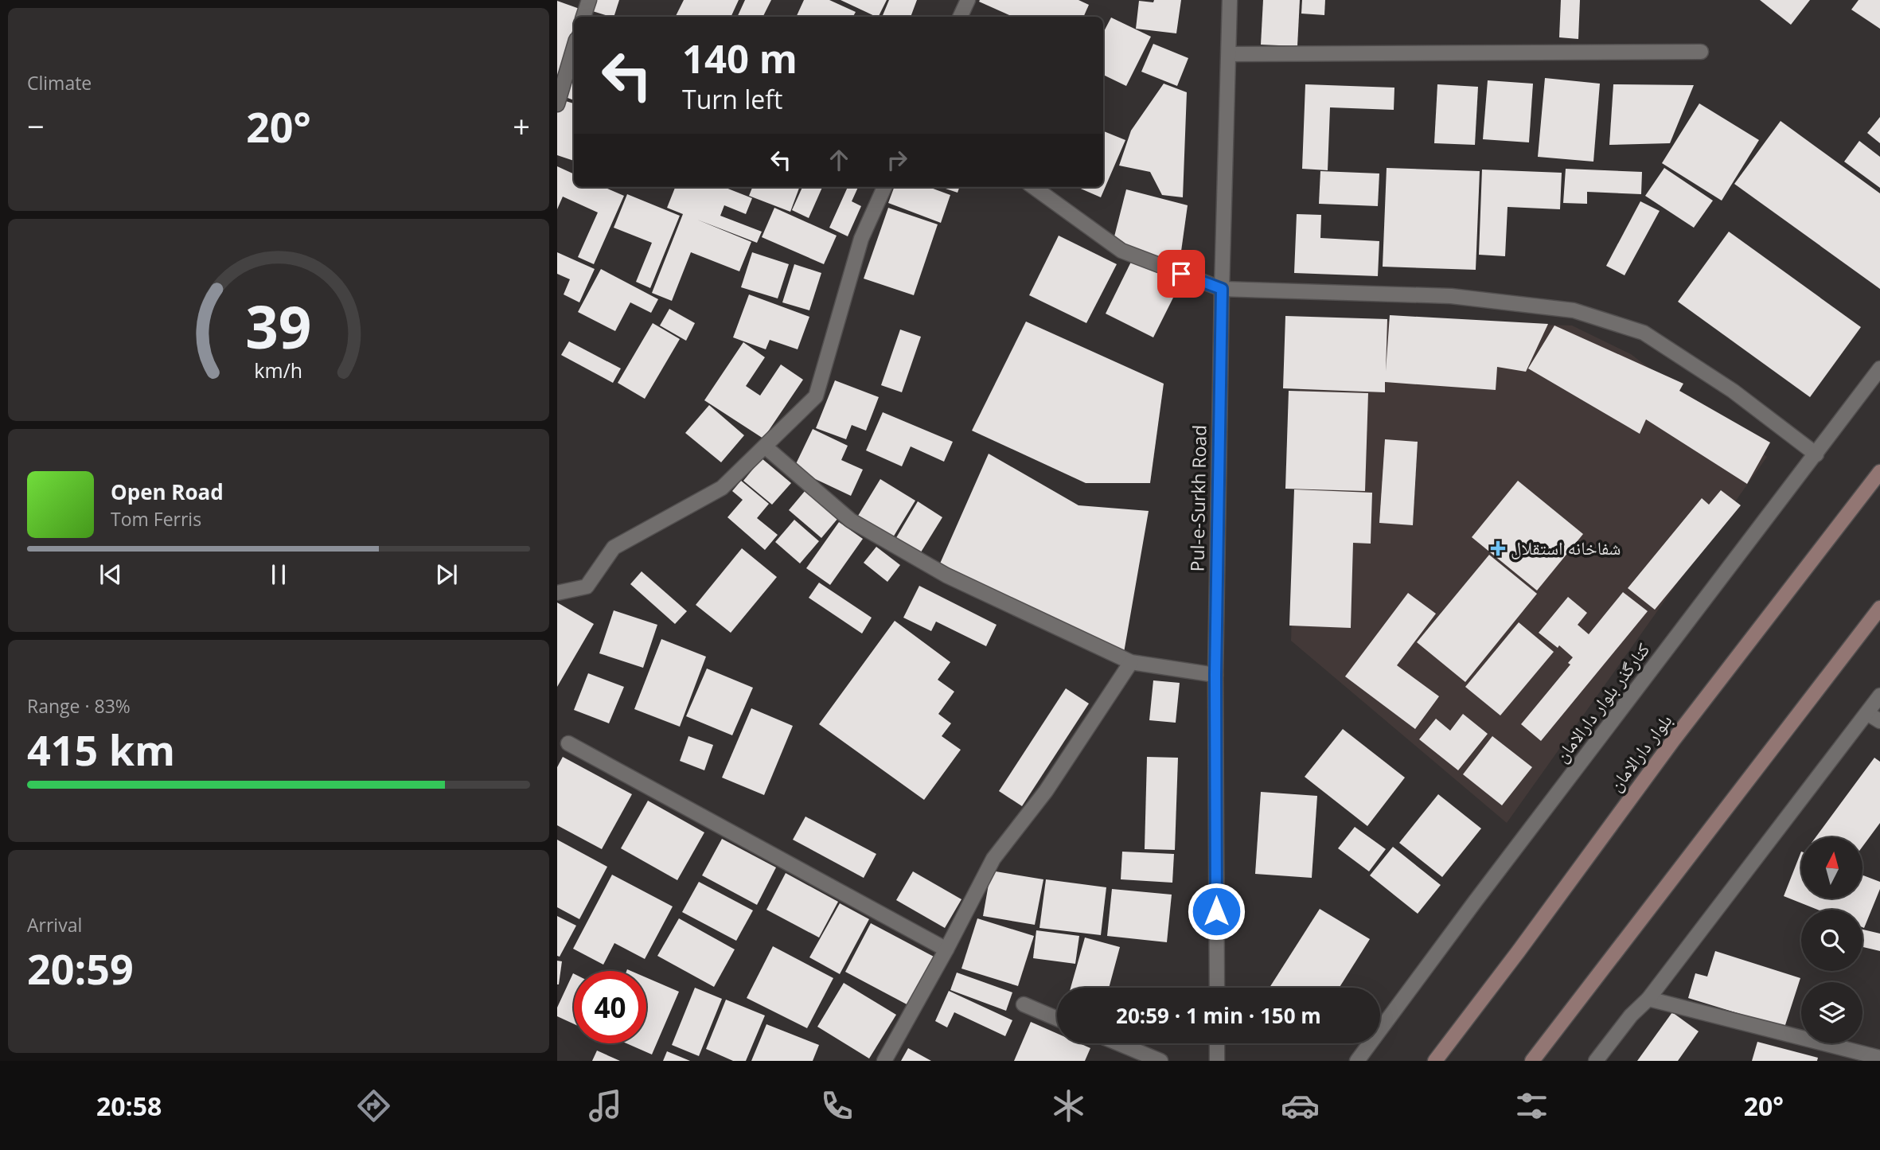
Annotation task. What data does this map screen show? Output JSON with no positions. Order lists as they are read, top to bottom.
{
  "streets": {
    "main road": ["بلوار دارالامان"],
    "street": ["Pul-e-Surkh Road", "کنارگذر بلوار دارالامان"]
  },
  "places": {
    "health": ["شفاخانه استقلال"]
  },
  "north": "top",
  "page": {
    "tile": [
      "Climate",
      ["Range · 83%", "415 km"],
      ["Arrival", "20:59"]
    ],
    "turn": ["140 m", "Turn left"],
    "heat": ["−", "20°", "+"],
    "song": ["Open Road", "Tom Ferris"],
    "limit": "40",
    "trip": "20:59 · 1 min · 150 m",
    "tabs": ["20:58", "20°"],
    "gauge": ["39", "km/h"]
  }
}
